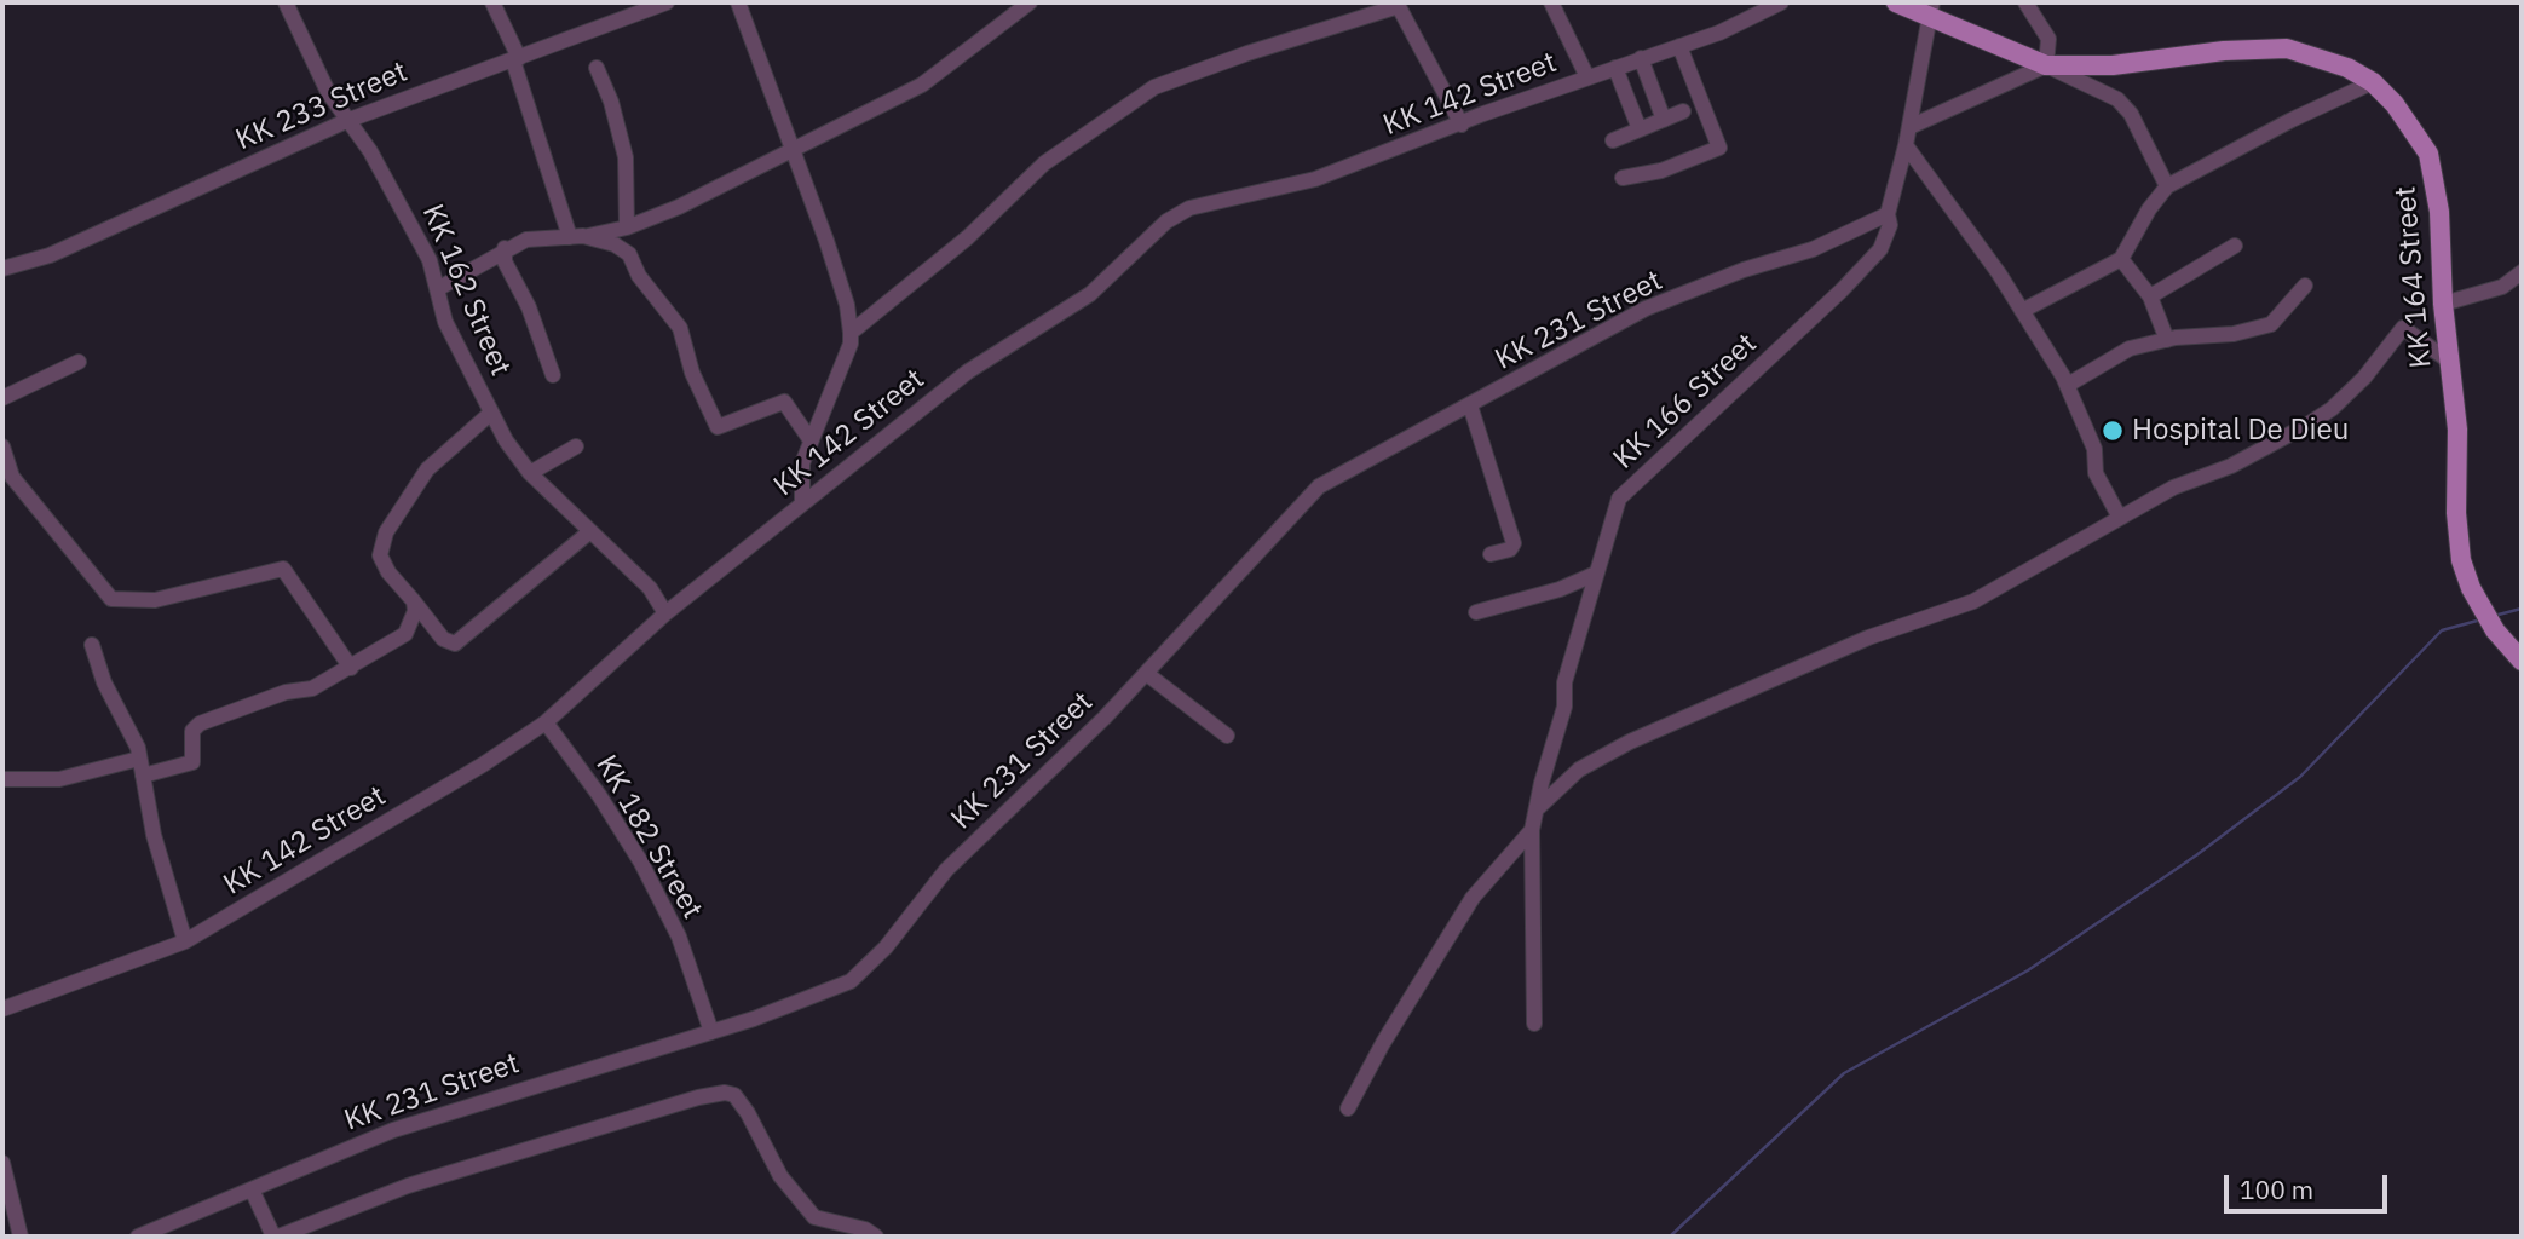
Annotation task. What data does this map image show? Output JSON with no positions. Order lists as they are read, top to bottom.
{
  "streets": {
    "main road": ["KK 164 Street"],
    "street": [
      "KK 142 Street",
      "KK 233 Street",
      "KK 162 Street",
      "KK 231 Street",
      "KK 166 Street",
      "KK 182 Street"
    ]
  },
  "crossings": [
    ["KK 142 Street", "KK 162 Street"],
    ["KK 142 Street", "KK 182 Street"],
    ["KK 233 Street", "KK 162 Street"],
    ["KK 164 Street", "KK 166 Street"],
    ["KK 231 Street", "KK 166 Street"],
    ["KK 231 Street", "KK 182 Street"]
  ],
  "places": ["Hospital De Dieu"],
  "scale_bar": "100 m"
}
